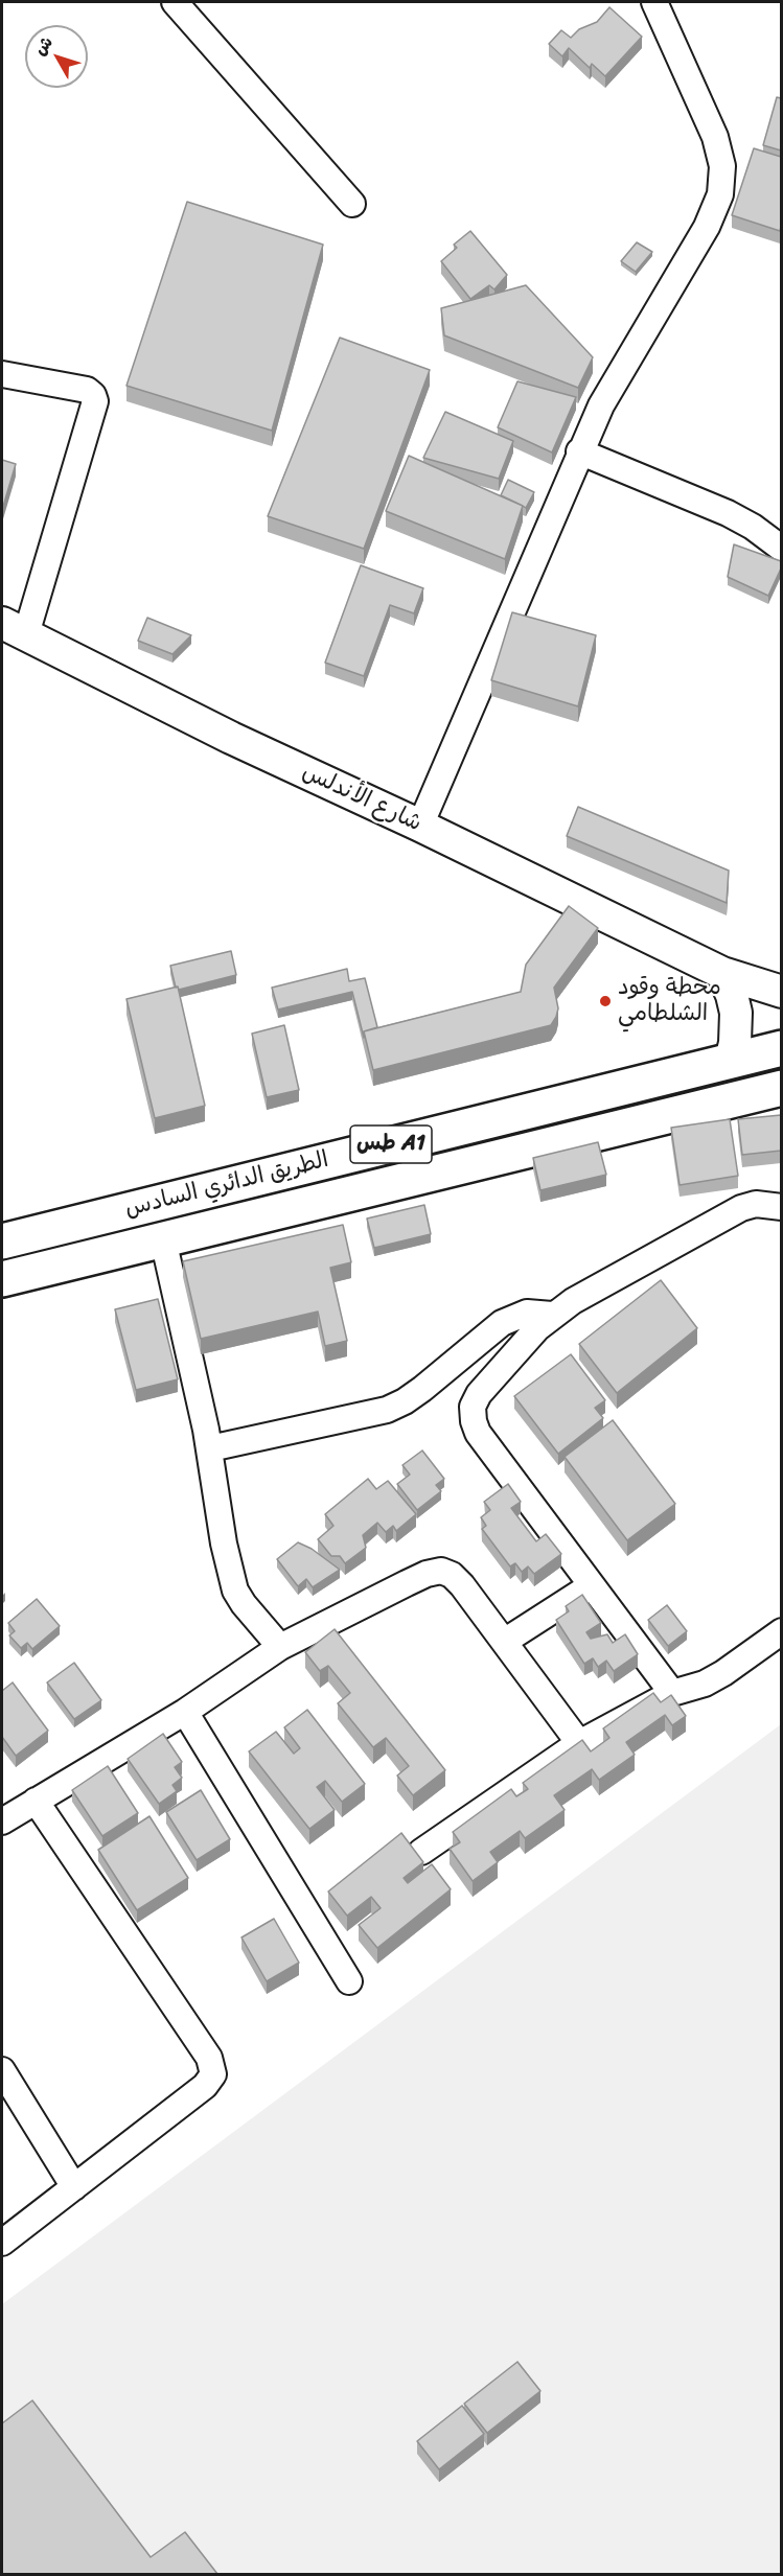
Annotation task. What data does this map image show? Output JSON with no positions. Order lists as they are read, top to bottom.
{
  "streets": {
    "highway": ["طس A1", "الطريق الدائري السادس"],
    "main road": ["شارع الأندلس"]
  },
  "places": ["محطة وقود الشلطامي"],
  "north": "top left"
}
